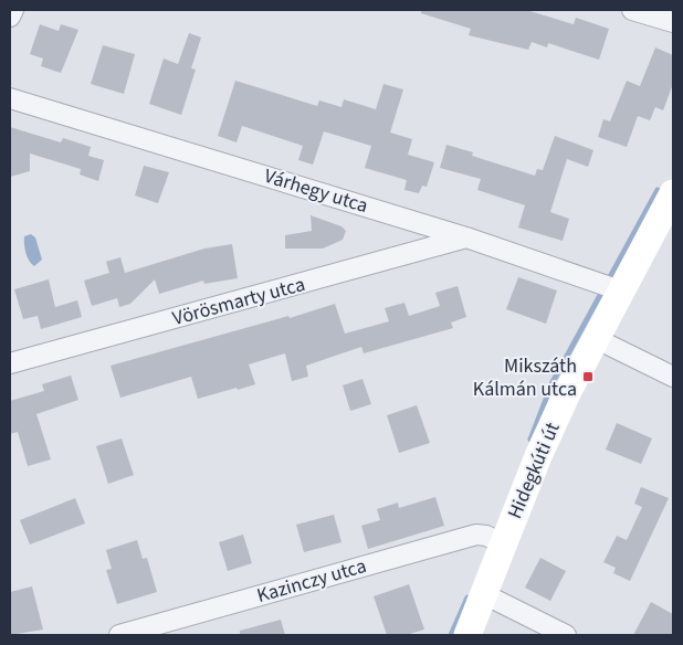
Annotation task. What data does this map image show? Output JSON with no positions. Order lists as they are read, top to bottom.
{
  "streets": {
    "main road": ["Hidegkúti út"],
    "street": ["Várhegy utca", "Vörösmarty utca", "Kazinczy utca"]
  },
  "crossings": [
    ["Várhegy utca", "Vörösmarty utca"],
    ["Várhegy utca", "Hidegkúti út"],
    ["Hidegkúti út", "Kazinczy utca"]
  ],
  "places": {
    "transit": ["Mikszáth Kálmán utca"]
  }
}
